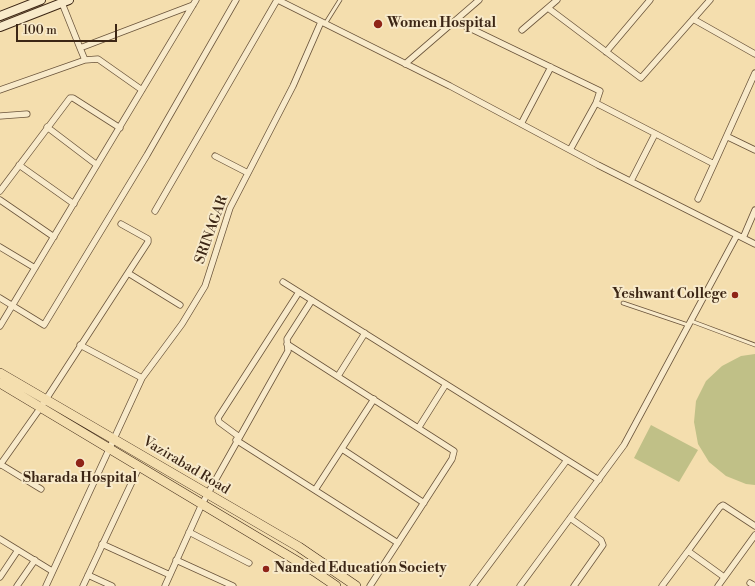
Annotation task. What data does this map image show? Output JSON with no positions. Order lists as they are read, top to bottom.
{
  "streets": {
    "main road": ["Vazirabad Road"],
    "street": ["SRINAGAR"]
  },
  "crossings": [
    ["SRINAGAR", "Vazirabad Road"]
  ],
  "places": [
    "Women Hospital",
    "Yeshwant College",
    "Sharada Hospital",
    "Nanded Education Society"
  ],
  "scale_bar": "100 m"
}
